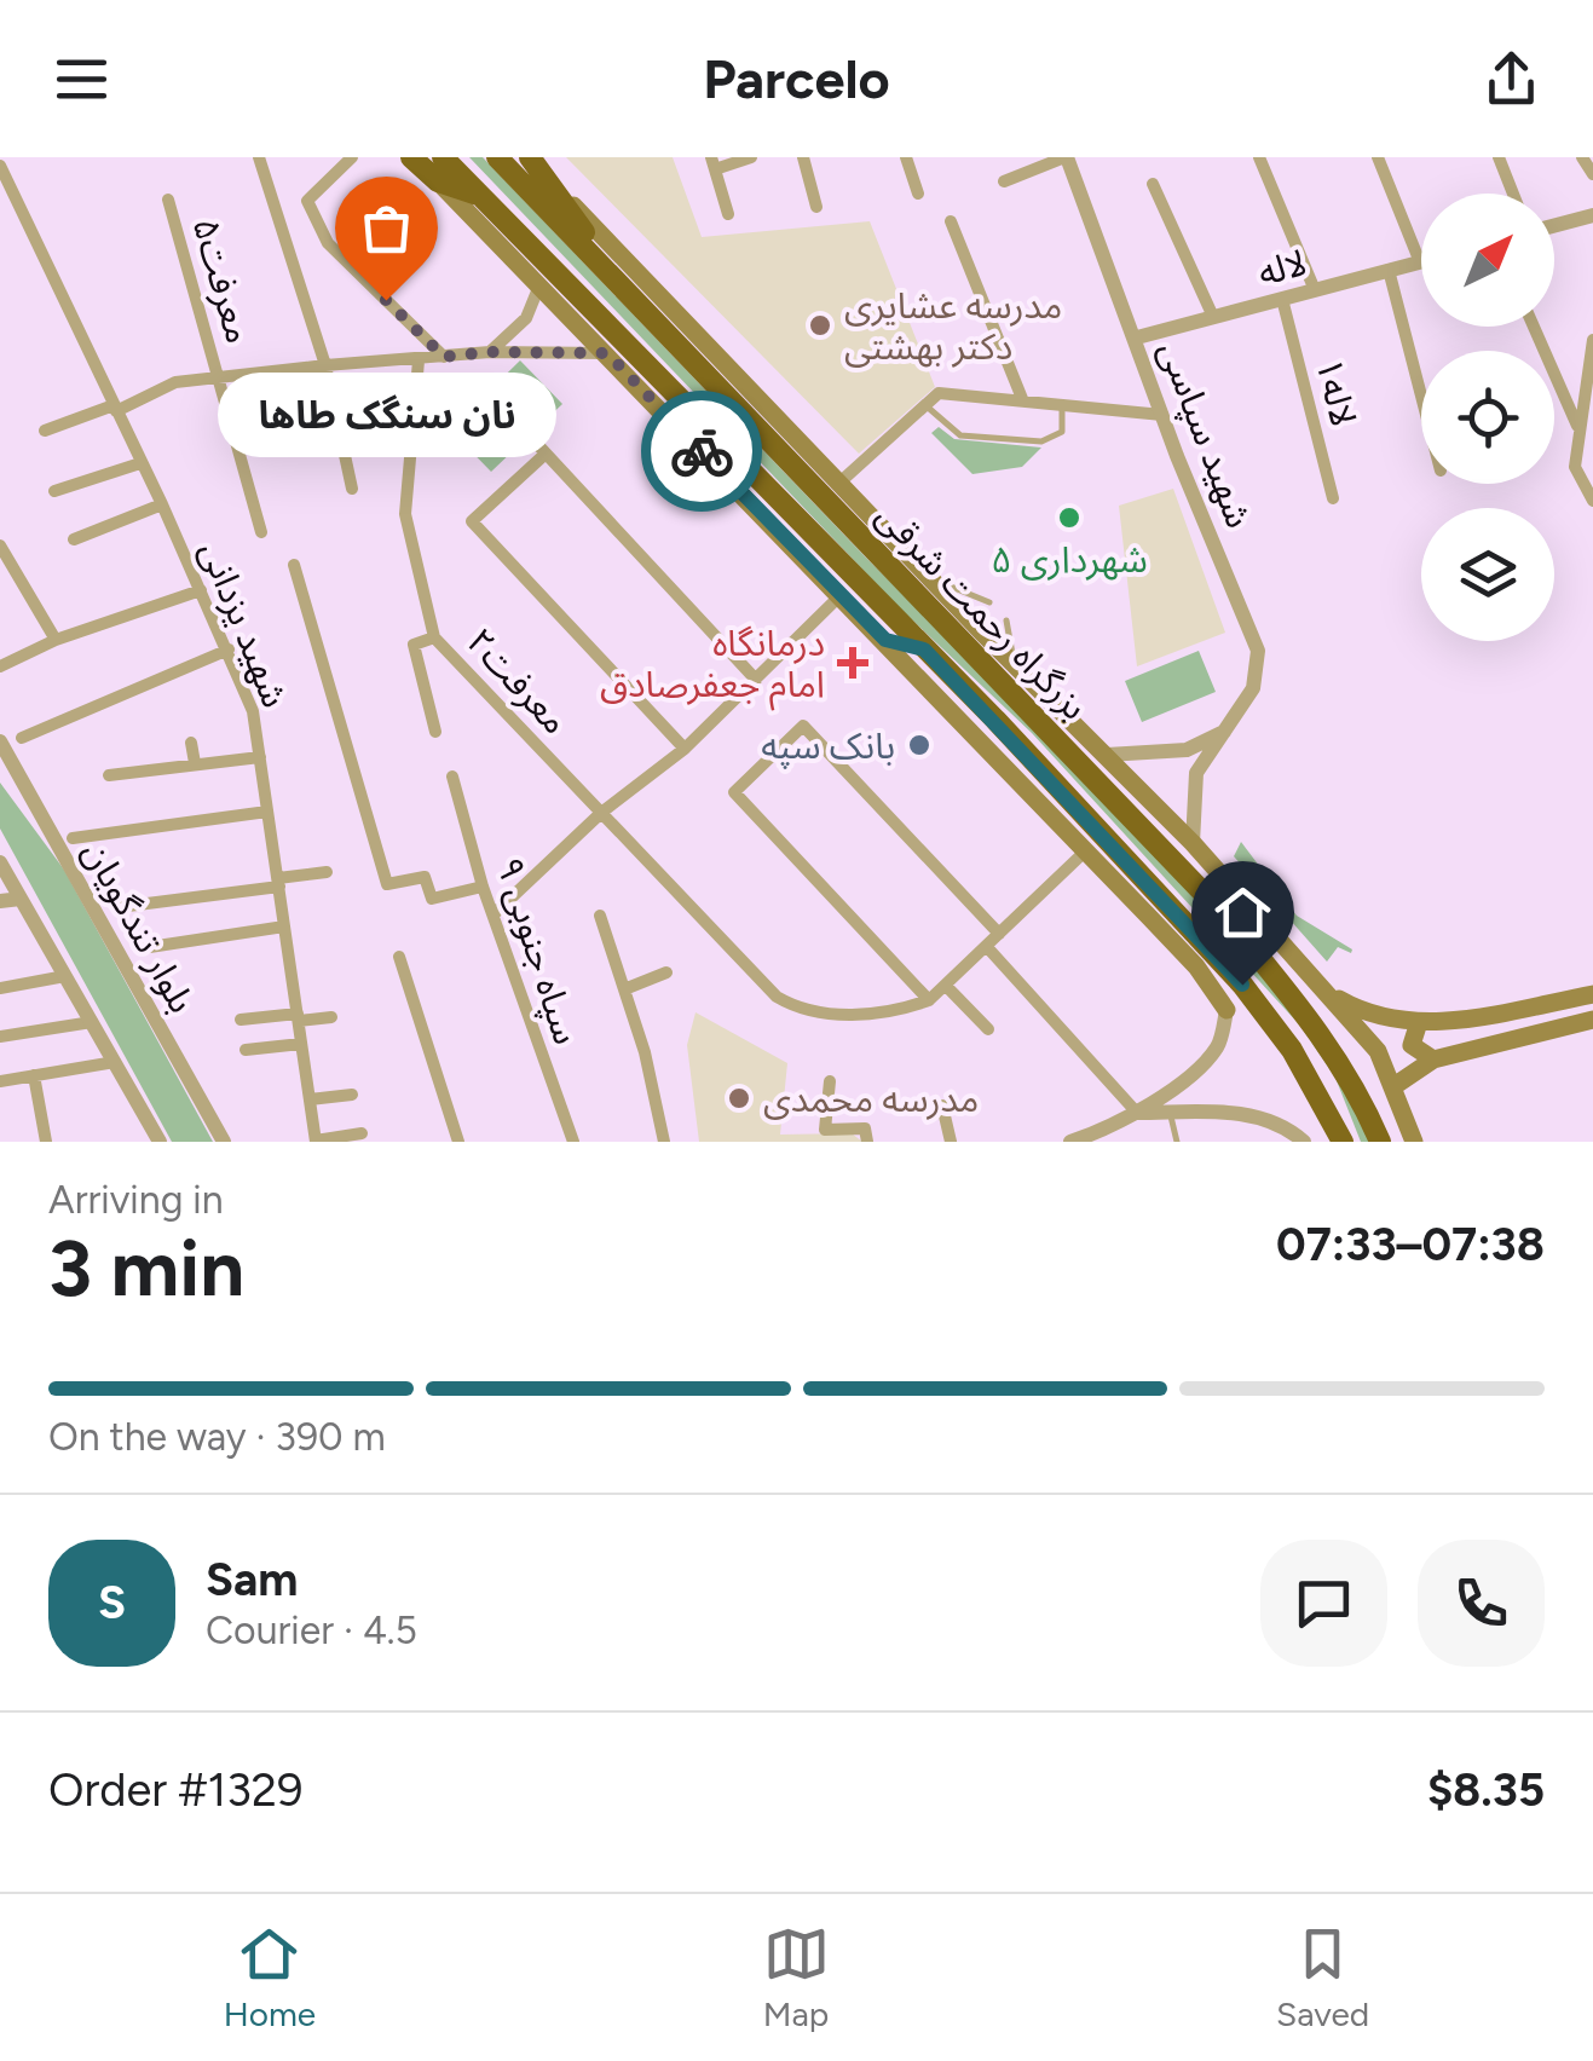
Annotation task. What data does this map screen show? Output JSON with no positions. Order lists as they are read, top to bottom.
{
  "streets": {
    "highway": ["بزرگراه رحمت شرقی"],
    "street": [
      "لاله",
      "معرفت۵",
      "۱لاله",
      "شهید سپاسی",
      "شهید یزدانی",
      "معرفت۲",
      "بلوار تندگویان",
      "۹ سپاه جنوبی"
    ]
  },
  "crossings": [
    ["لاله", "۱لاله"],
    ["لاله", "شهید سپاسی"]
  ],
  "places": {
    "other": [
      "نان سنگک طاها",
      "مدرسه عشایری دکتر بهشتی",
      "شهرداری ۵",
      "بانک سپه",
      "مدرسه محمدی"
    ],
    "health": ["درمانگاه امام جعفرصادق"]
  },
  "north": "top right",
  "page": {
    "header": "Parcelo",
    "bubble": "نان سنگک طاها",
    "heading": ["3 min", "Arriving in", "07:33–07:38"],
    "panel": [
      "Sam",
      "Courier · 4.5",
      "Order #1329",
      "$8.35"
    ],
    "bar": "On the way · 390 m",
    "round": "S",
    "tabs": ["Home", "Map", "Saved"]
  }
}
